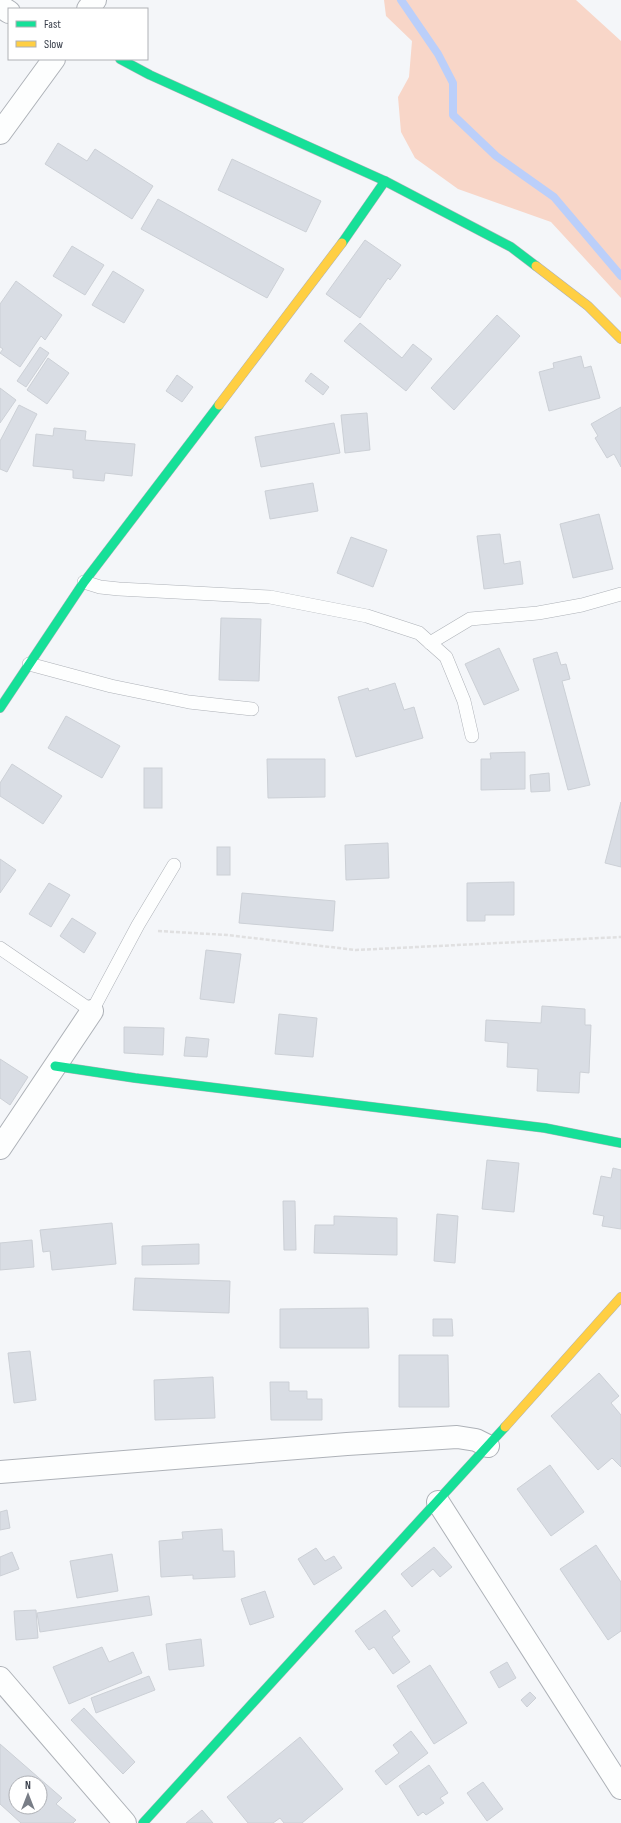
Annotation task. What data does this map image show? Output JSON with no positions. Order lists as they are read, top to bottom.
{
  "legend": ["Fast", "Slow"],
  "north": "top"
}
